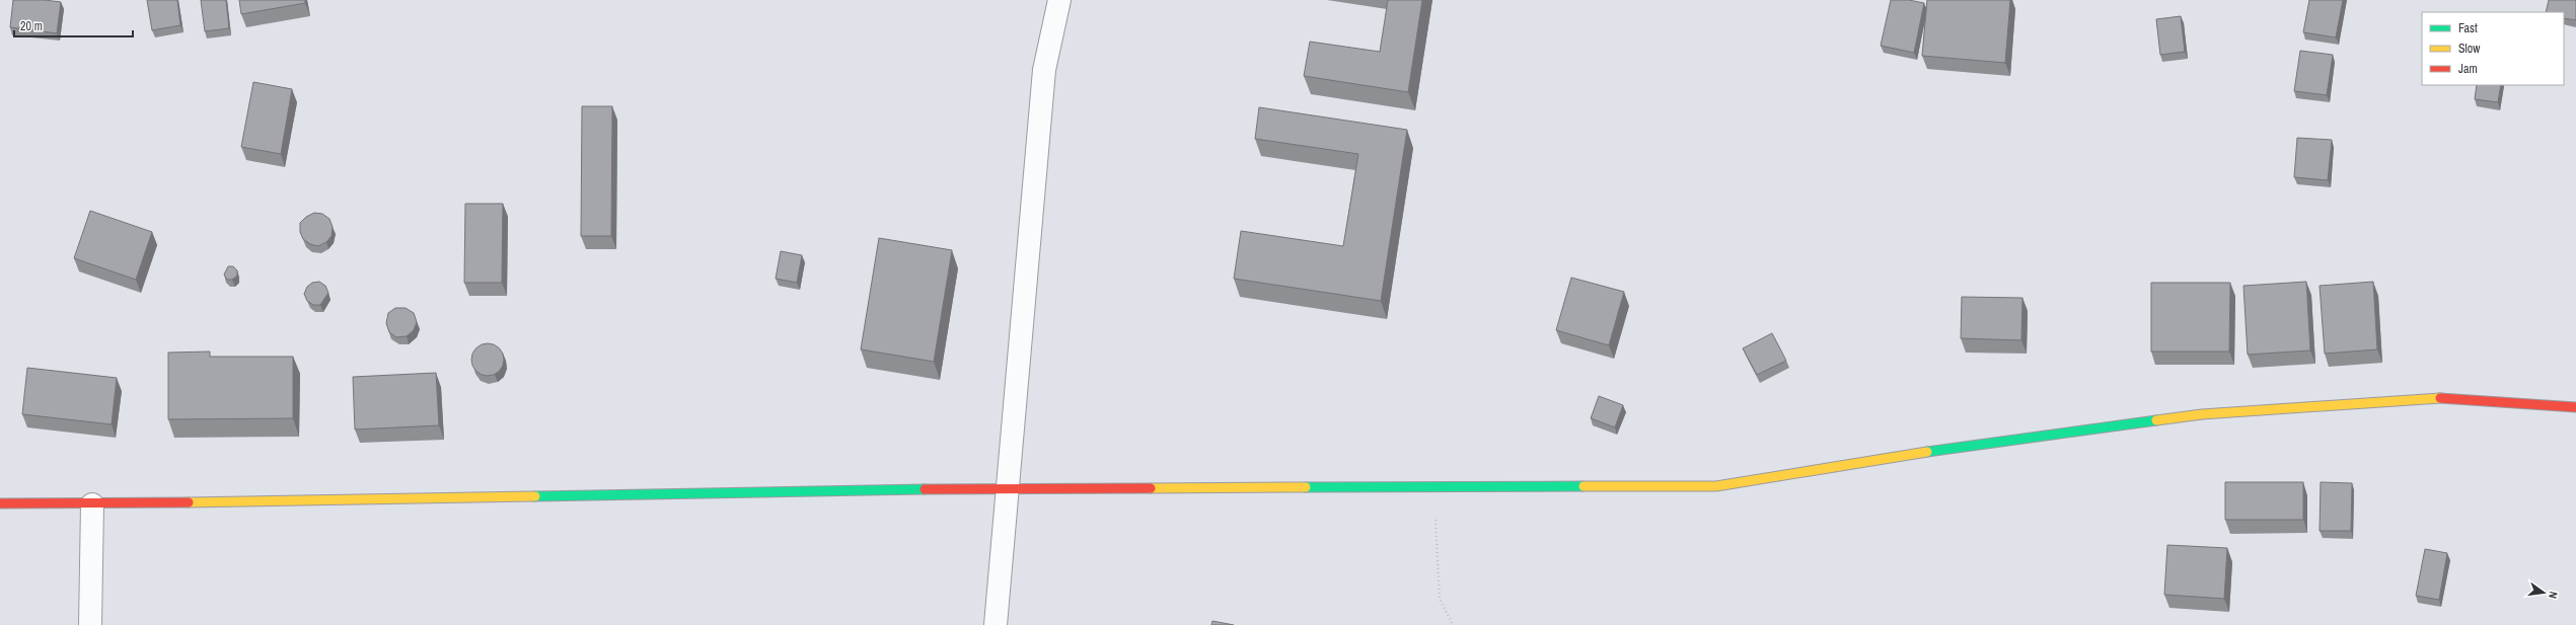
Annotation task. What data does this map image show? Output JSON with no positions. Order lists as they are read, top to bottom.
{
  "legend": ["Fast", "Slow", "Jam"],
  "scale_bar": "20 m",
  "north": "right"
}
